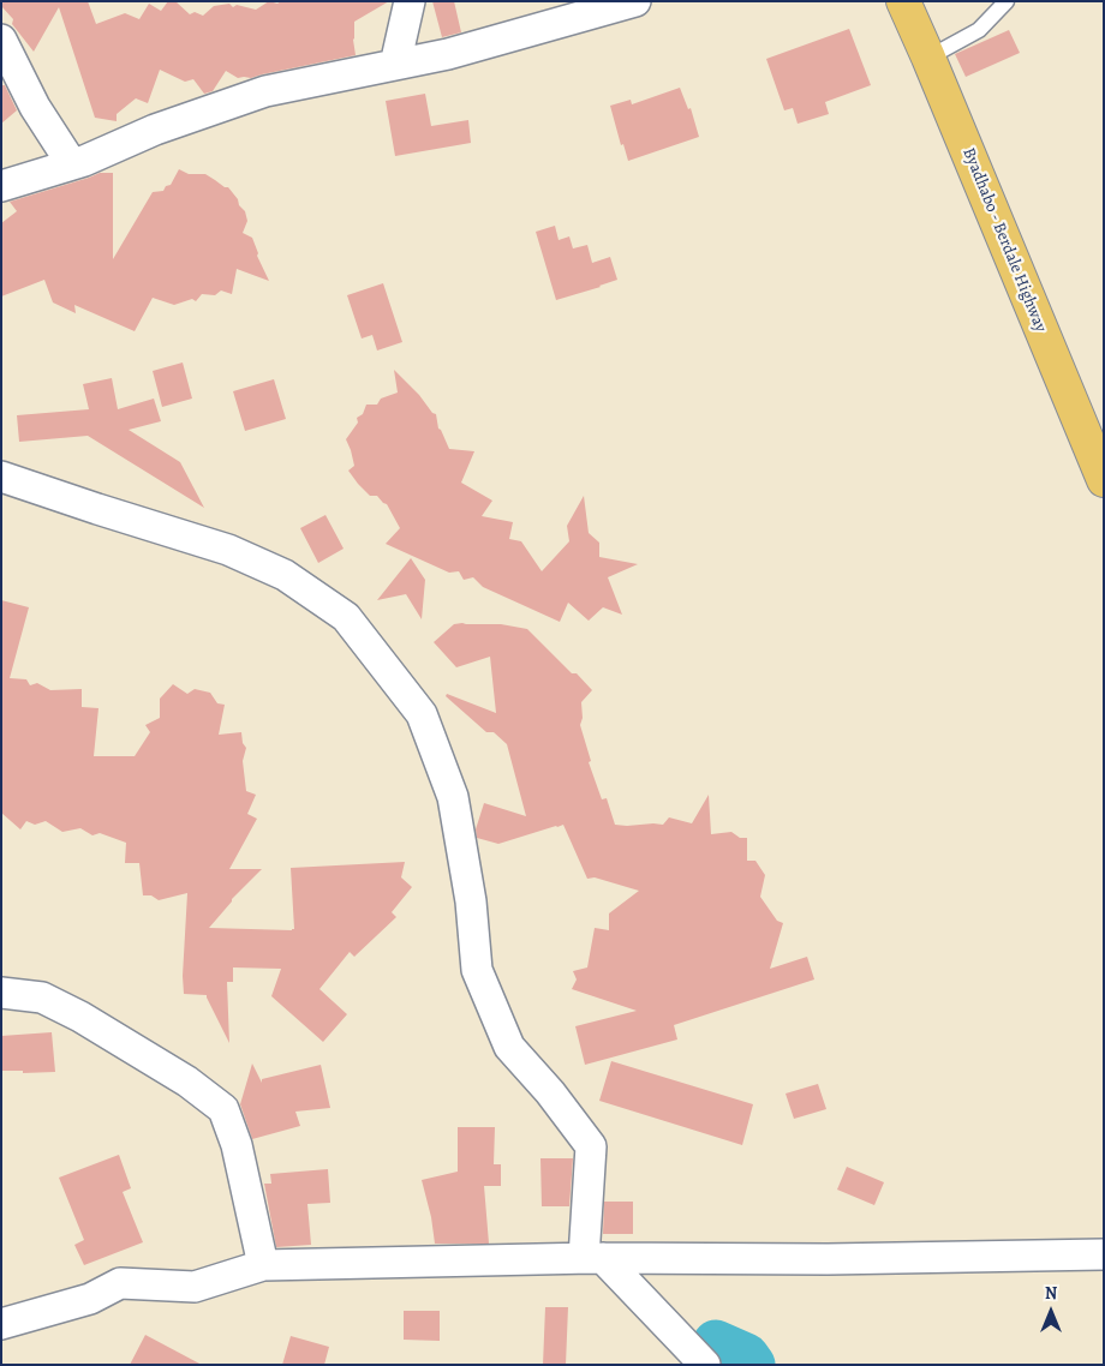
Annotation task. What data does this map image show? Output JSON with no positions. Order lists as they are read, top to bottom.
{
  "streets": {
    "main road": ["Byadhabo - Berdale Highway"]
  },
  "north": "top"
}
